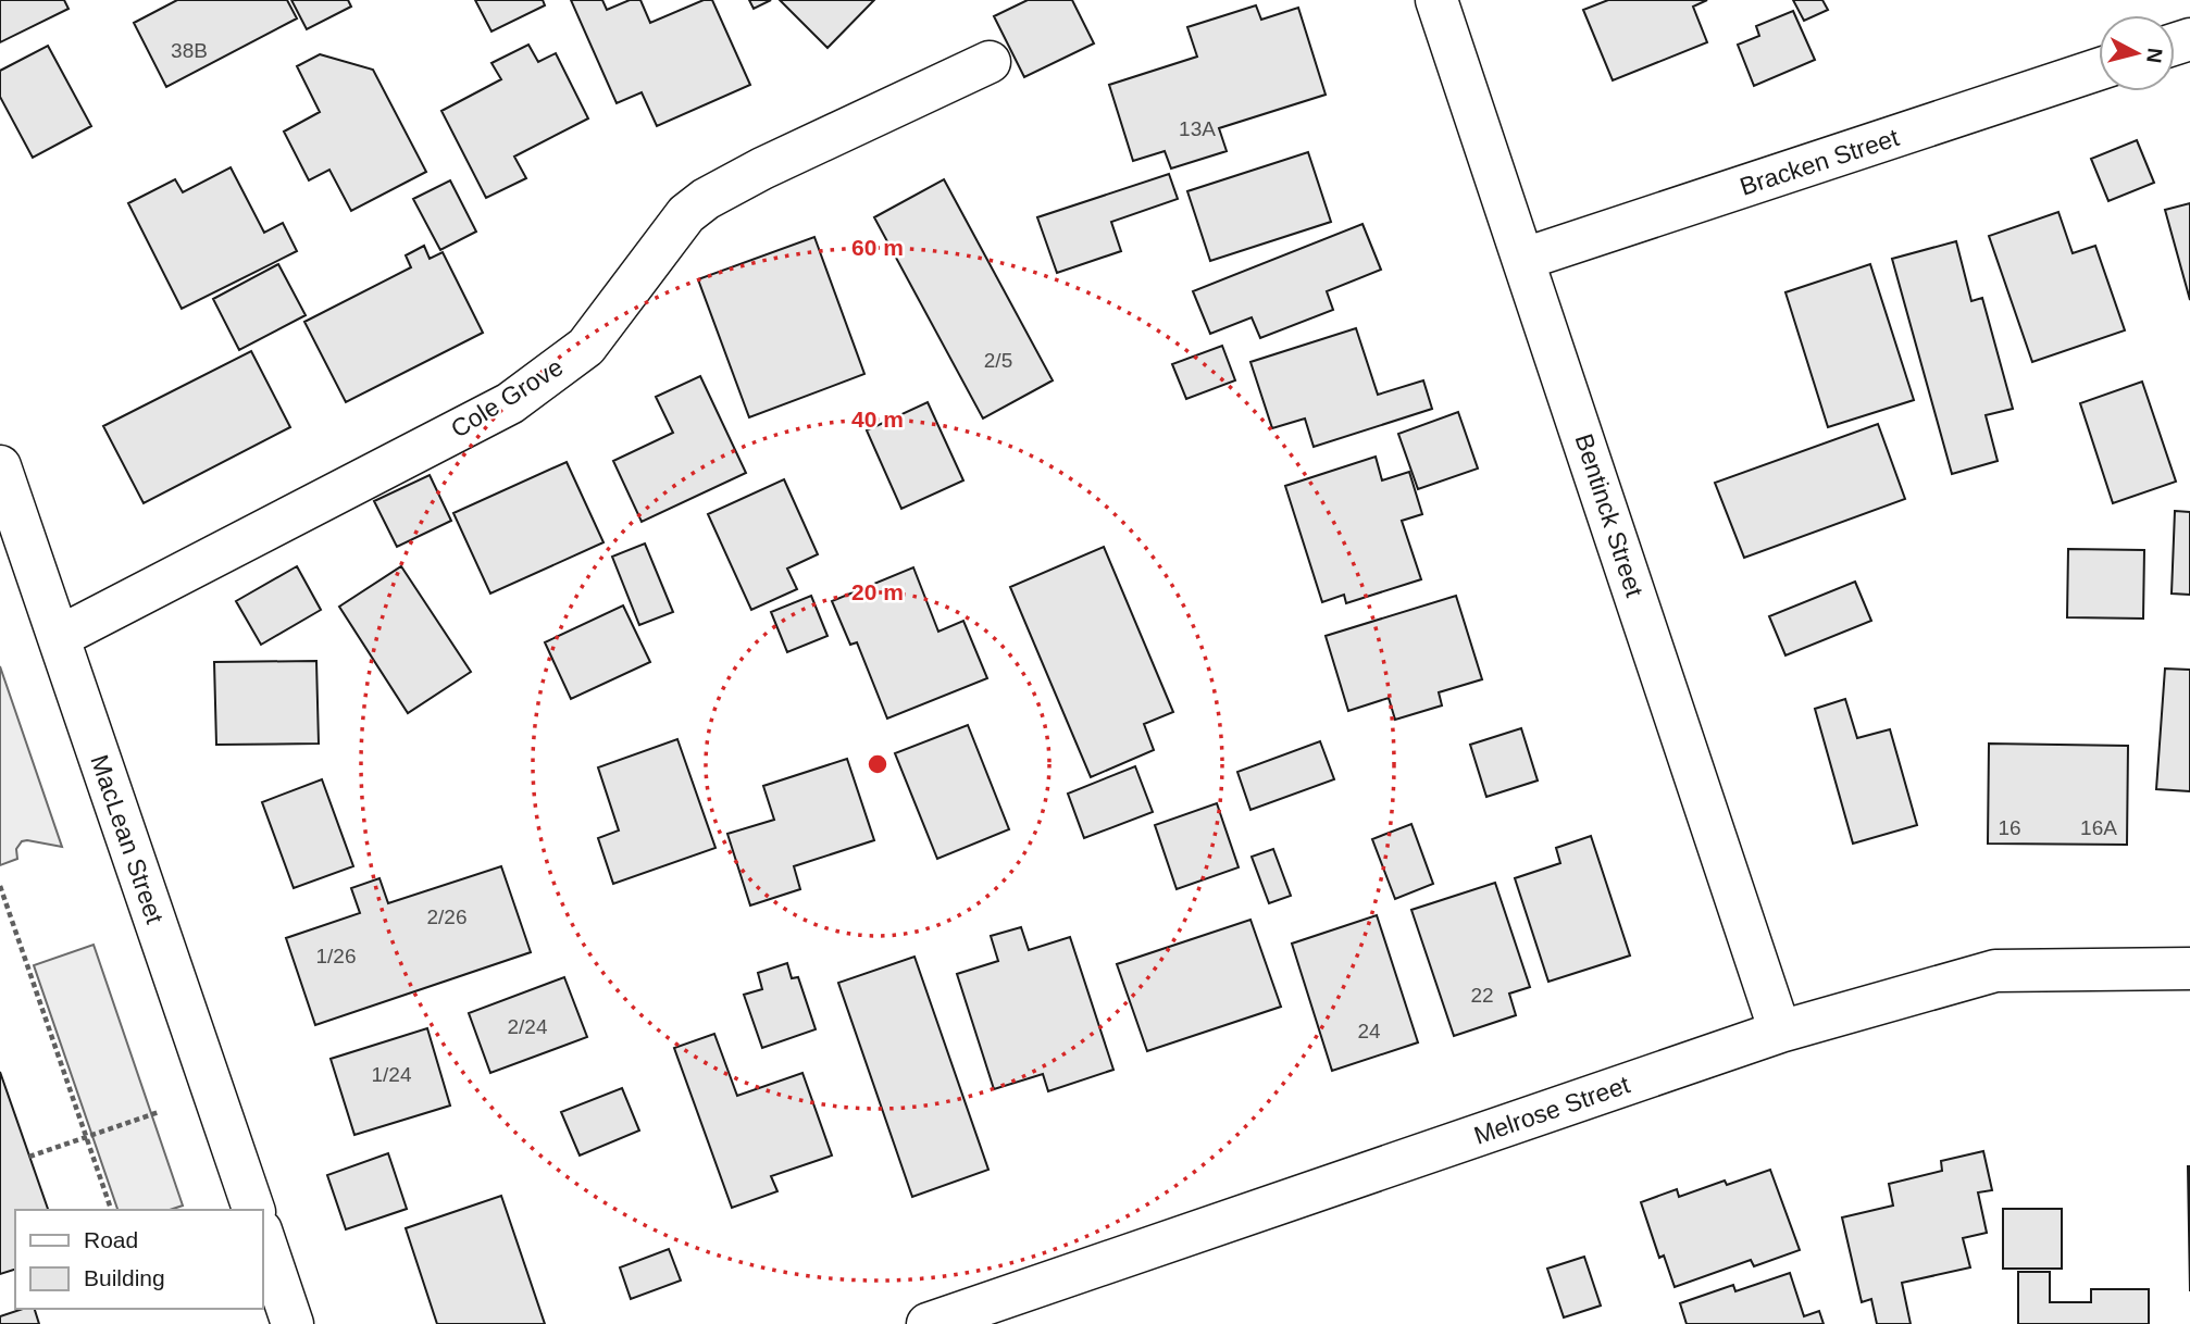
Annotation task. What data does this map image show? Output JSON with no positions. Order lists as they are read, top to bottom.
{
  "streets": {
    "street": [
      "Bracken Street",
      "Cole Grove",
      "Bentinck Street",
      "MacLean Street",
      "Melrose Street"
    ]
  },
  "crossings": [
    ["Bracken Street", "Bentinck Street"],
    ["Cole Grove", "MacLean Street"],
    ["Bentinck Street", "Melrose Street"]
  ],
  "house_numbers": [
    "38B",
    "13A",
    "2/5",
    "16",
    "16A",
    "2/26",
    "1/26",
    "22",
    "2/24",
    "24",
    "1/24"
  ],
  "legend": ["Road", "Building"],
  "north": "right",
  "rings": ["60 m", "40 m", "20 m"]
}
